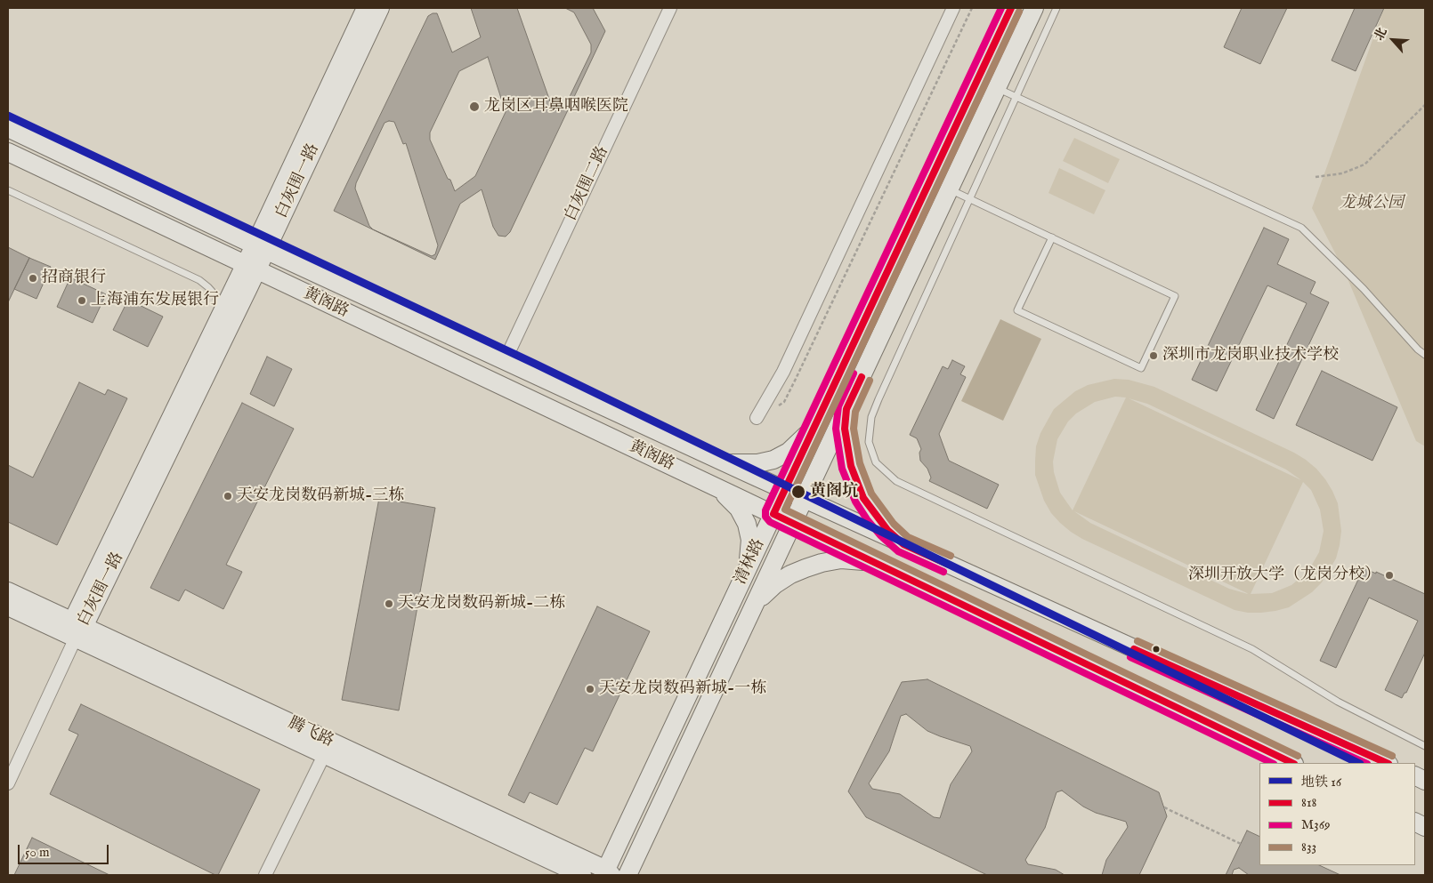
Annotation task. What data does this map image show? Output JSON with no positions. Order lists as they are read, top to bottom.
{
  "streets": {
    "main road": [
      "白灰围一路",
      "黄阁路",
      "清林路",
      "腾飞路"
    ],
    "street": ["白灰围二路"]
  },
  "crossings": [
    ["白灰围一路", "黄阁路"],
    ["白灰围一路", "腾飞路"],
    ["白灰围二路", "黄阁路"],
    ["黄阁路", "清林路"],
    ["清林路", "腾飞路"]
  ],
  "parks": ["龙城公园"],
  "places": [
    "龙岗区耳鼻咽喉医院",
    "招商银行",
    "上海浦东发展银行",
    "深圳市龙岗职业技术学校",
    "黄阁坑",
    "天安龙岗数码新城-三栋",
    "深圳开放大学（龙岗分校）",
    "天安龙岗数码新城-二栋",
    "天安龙岗数码新城-一栋"
  ],
  "lines": [
    "transit line 818",
    "transit line M369",
    "transit line 833",
    "metro line 16"
  ],
  "legend": [
    "地铁 16",
    "818",
    "M369",
    "833"
  ],
  "scale_bar": "50 m",
  "north": "top left"
}
